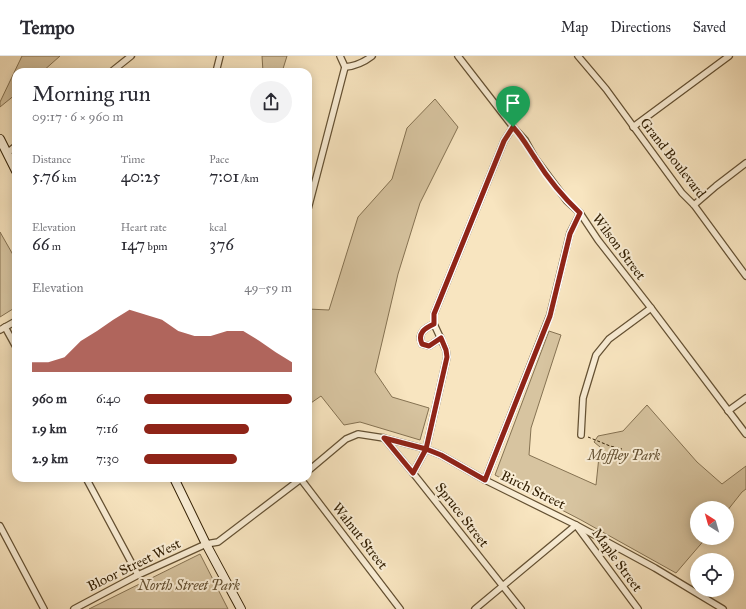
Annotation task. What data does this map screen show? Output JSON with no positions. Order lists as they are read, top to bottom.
{
  "streets": {
    "street": [
      "Grand Boulevard",
      "Wilson Street",
      "Birch Street",
      "Spruce Street",
      "Walnut Street",
      "Maple Street",
      "Bloor Street West"
    ]
  },
  "crossings": [
    ["Birch Street", "Spruce Street"],
    ["Birch Street", "Maple Street"]
  ],
  "parks": ["Moffley Park", "North Street Park"],
  "north": "top left",
  "page": {
    "header": "Tempo",
    "nav": ["Map", "Directions", "Saved"],
    "heading": ["Morning run", "09:17 · 6 × 960 m"],
    "stats": [
      ["Distance", "5.76 km"],
      ["Time", "40:25"],
      ["Pace", "7:01 /km"],
      ["Elevation", "66 m"],
      ["Heart rate", "147 bpm"],
      ["kcal", "376"]
    ],
    "chart": ["Elevation", "49–59 m"],
    "list": [
      {
        "name": "960 m",
        "note": "6:40"
      },
      {
        "name": "1.9 km",
        "note": "7:16"
      },
      {
        "name": "2.9 km",
        "note": "7:30"
      }
    ]
  }
}
